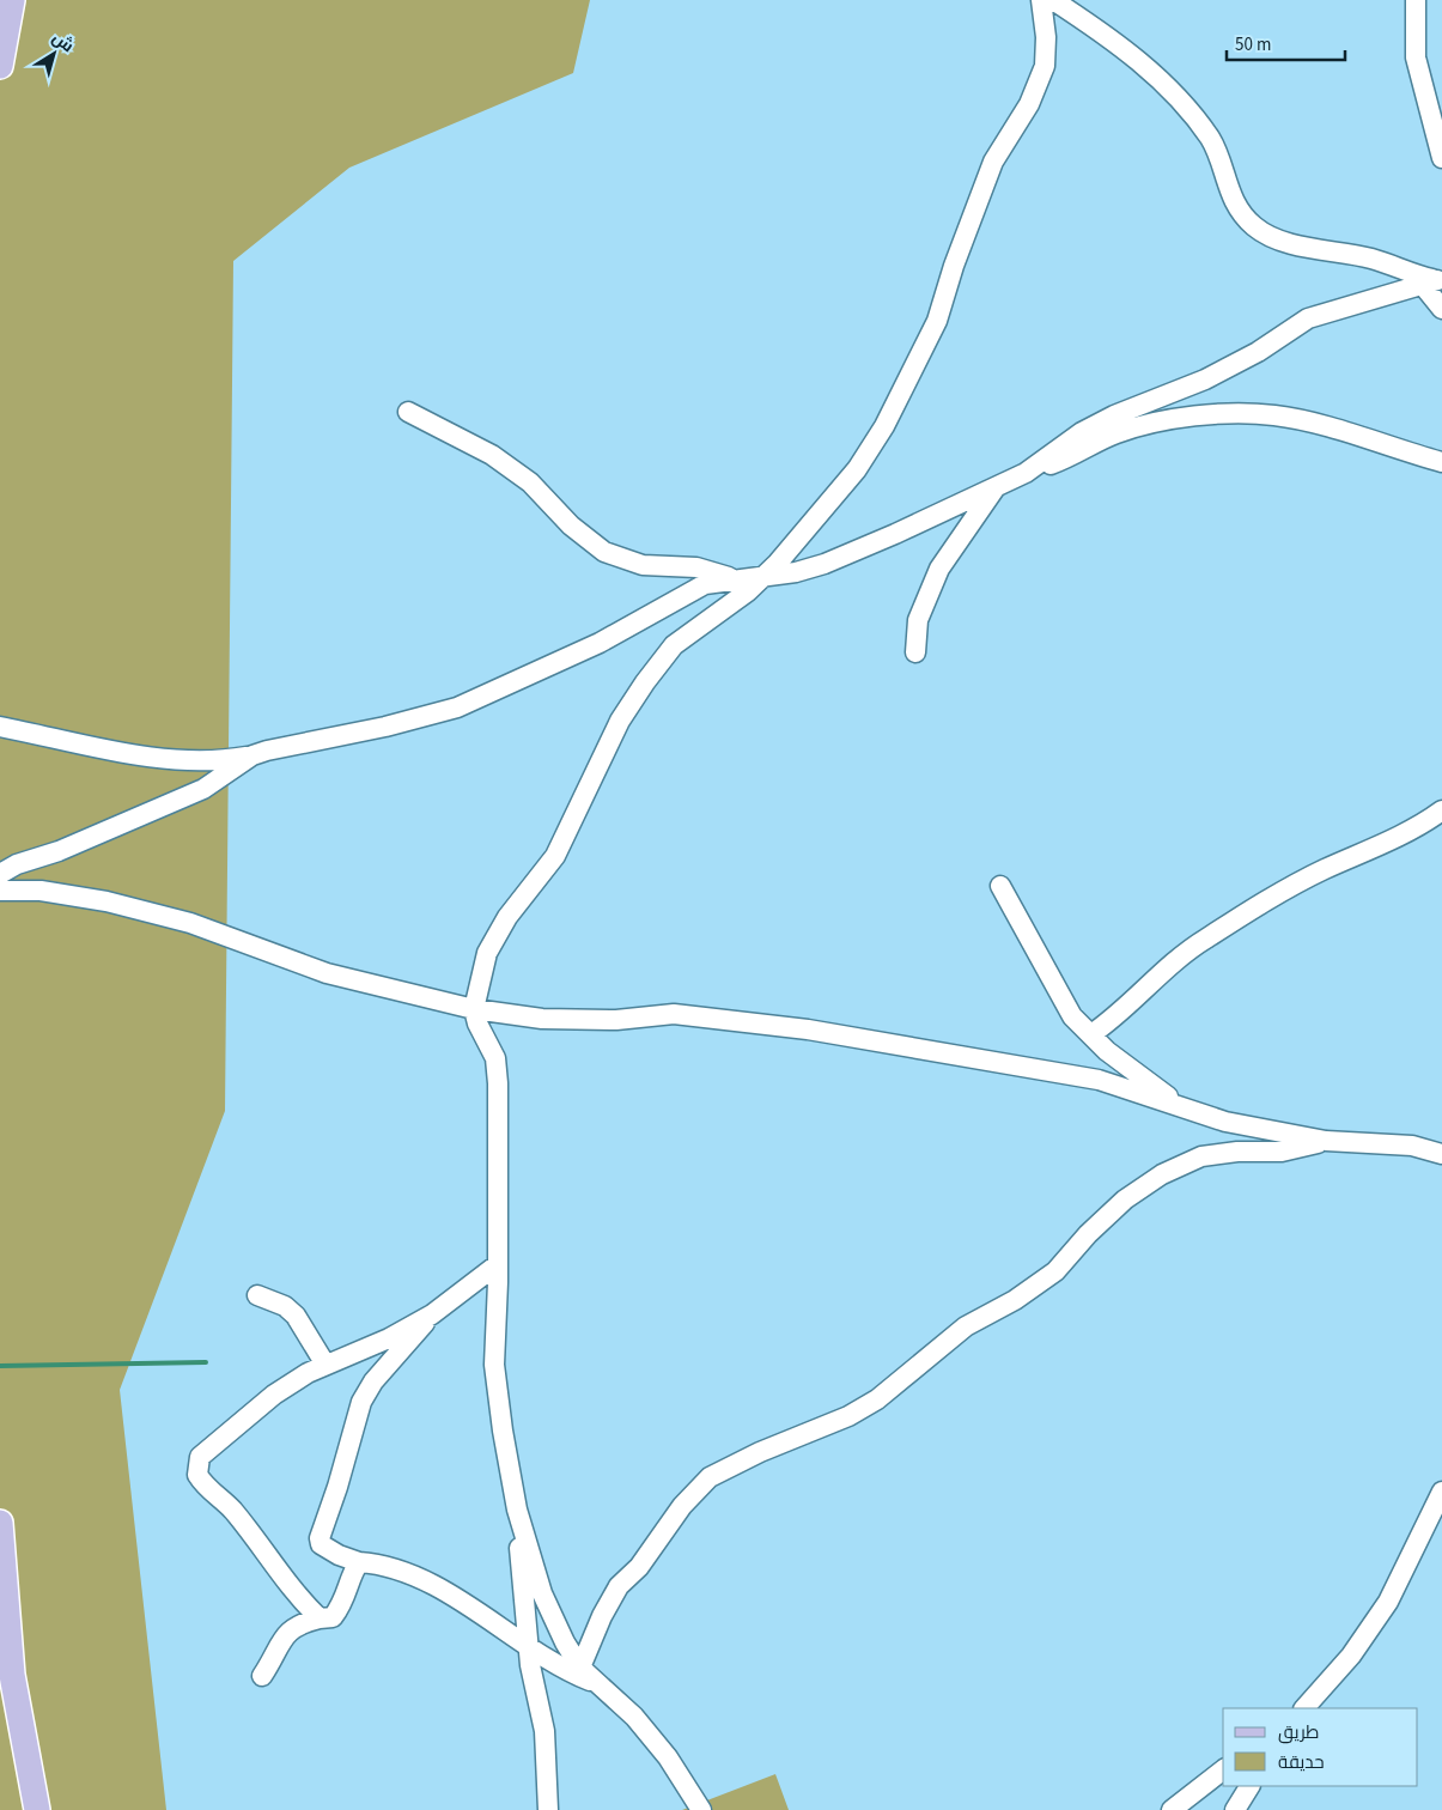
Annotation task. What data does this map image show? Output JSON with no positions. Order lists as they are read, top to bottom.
{
  "legend": ["طريق", "حديقة"],
  "scale_bar": "50 m",
  "north": "top right"
}
